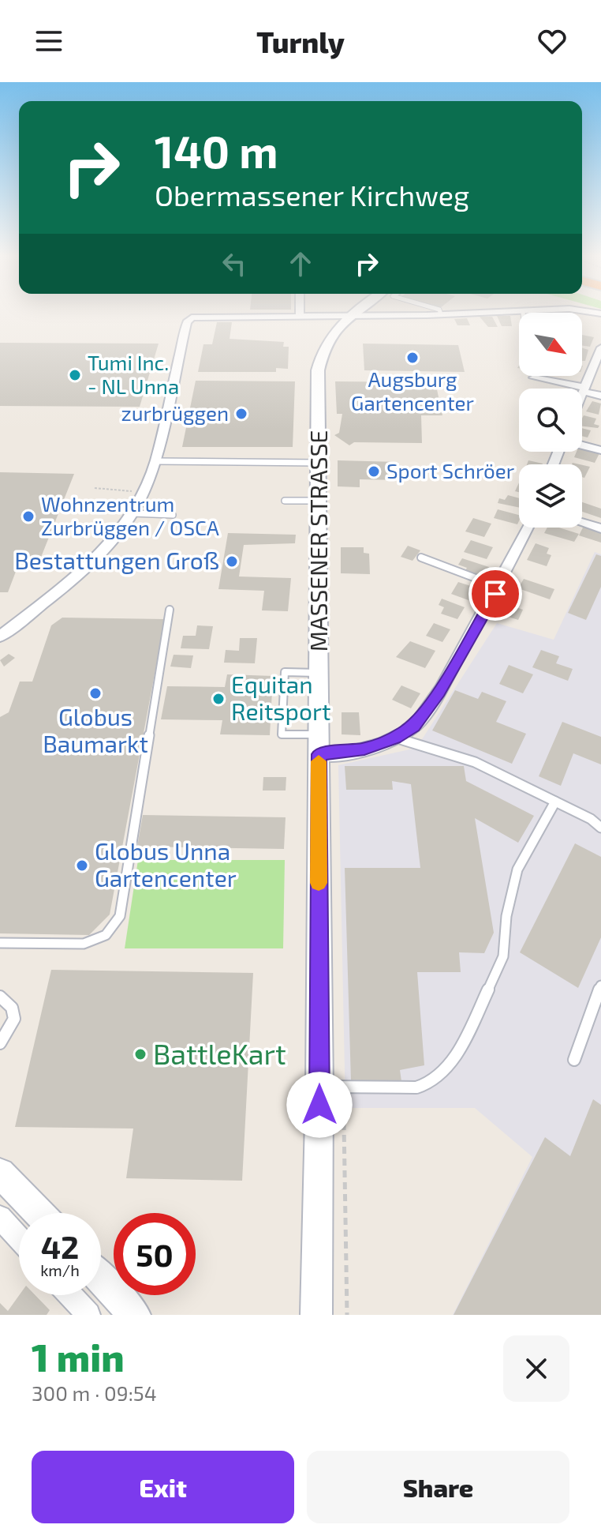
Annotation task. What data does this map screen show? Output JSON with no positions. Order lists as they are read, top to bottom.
{
  "streets": {
    "main road": ["MASSENER STRASSE"]
  },
  "places": [
    "Augsburg Gartencenter",
    "Tumi Inc. - NL Unna",
    "zurbrüggen",
    "Sport Schröer",
    "Wohnzentrum Zurbrüggen / OSCA",
    "Bestattungen Groß",
    "Globus Baumarkt",
    "Equitan Reitsport",
    "Globus Unna Gartencenter",
    "BattleKart"
  ],
  "north": "bottom right",
  "page": {
    "header": "Turnly",
    "turn": ["140 m", "Obermassener Kirchweg"],
    "speed": "42 km/h",
    "limit": "50",
    "heading": ["1 min", "300 m · 09:54"],
    "buttons": ["Exit", "Share"]
  }
}
